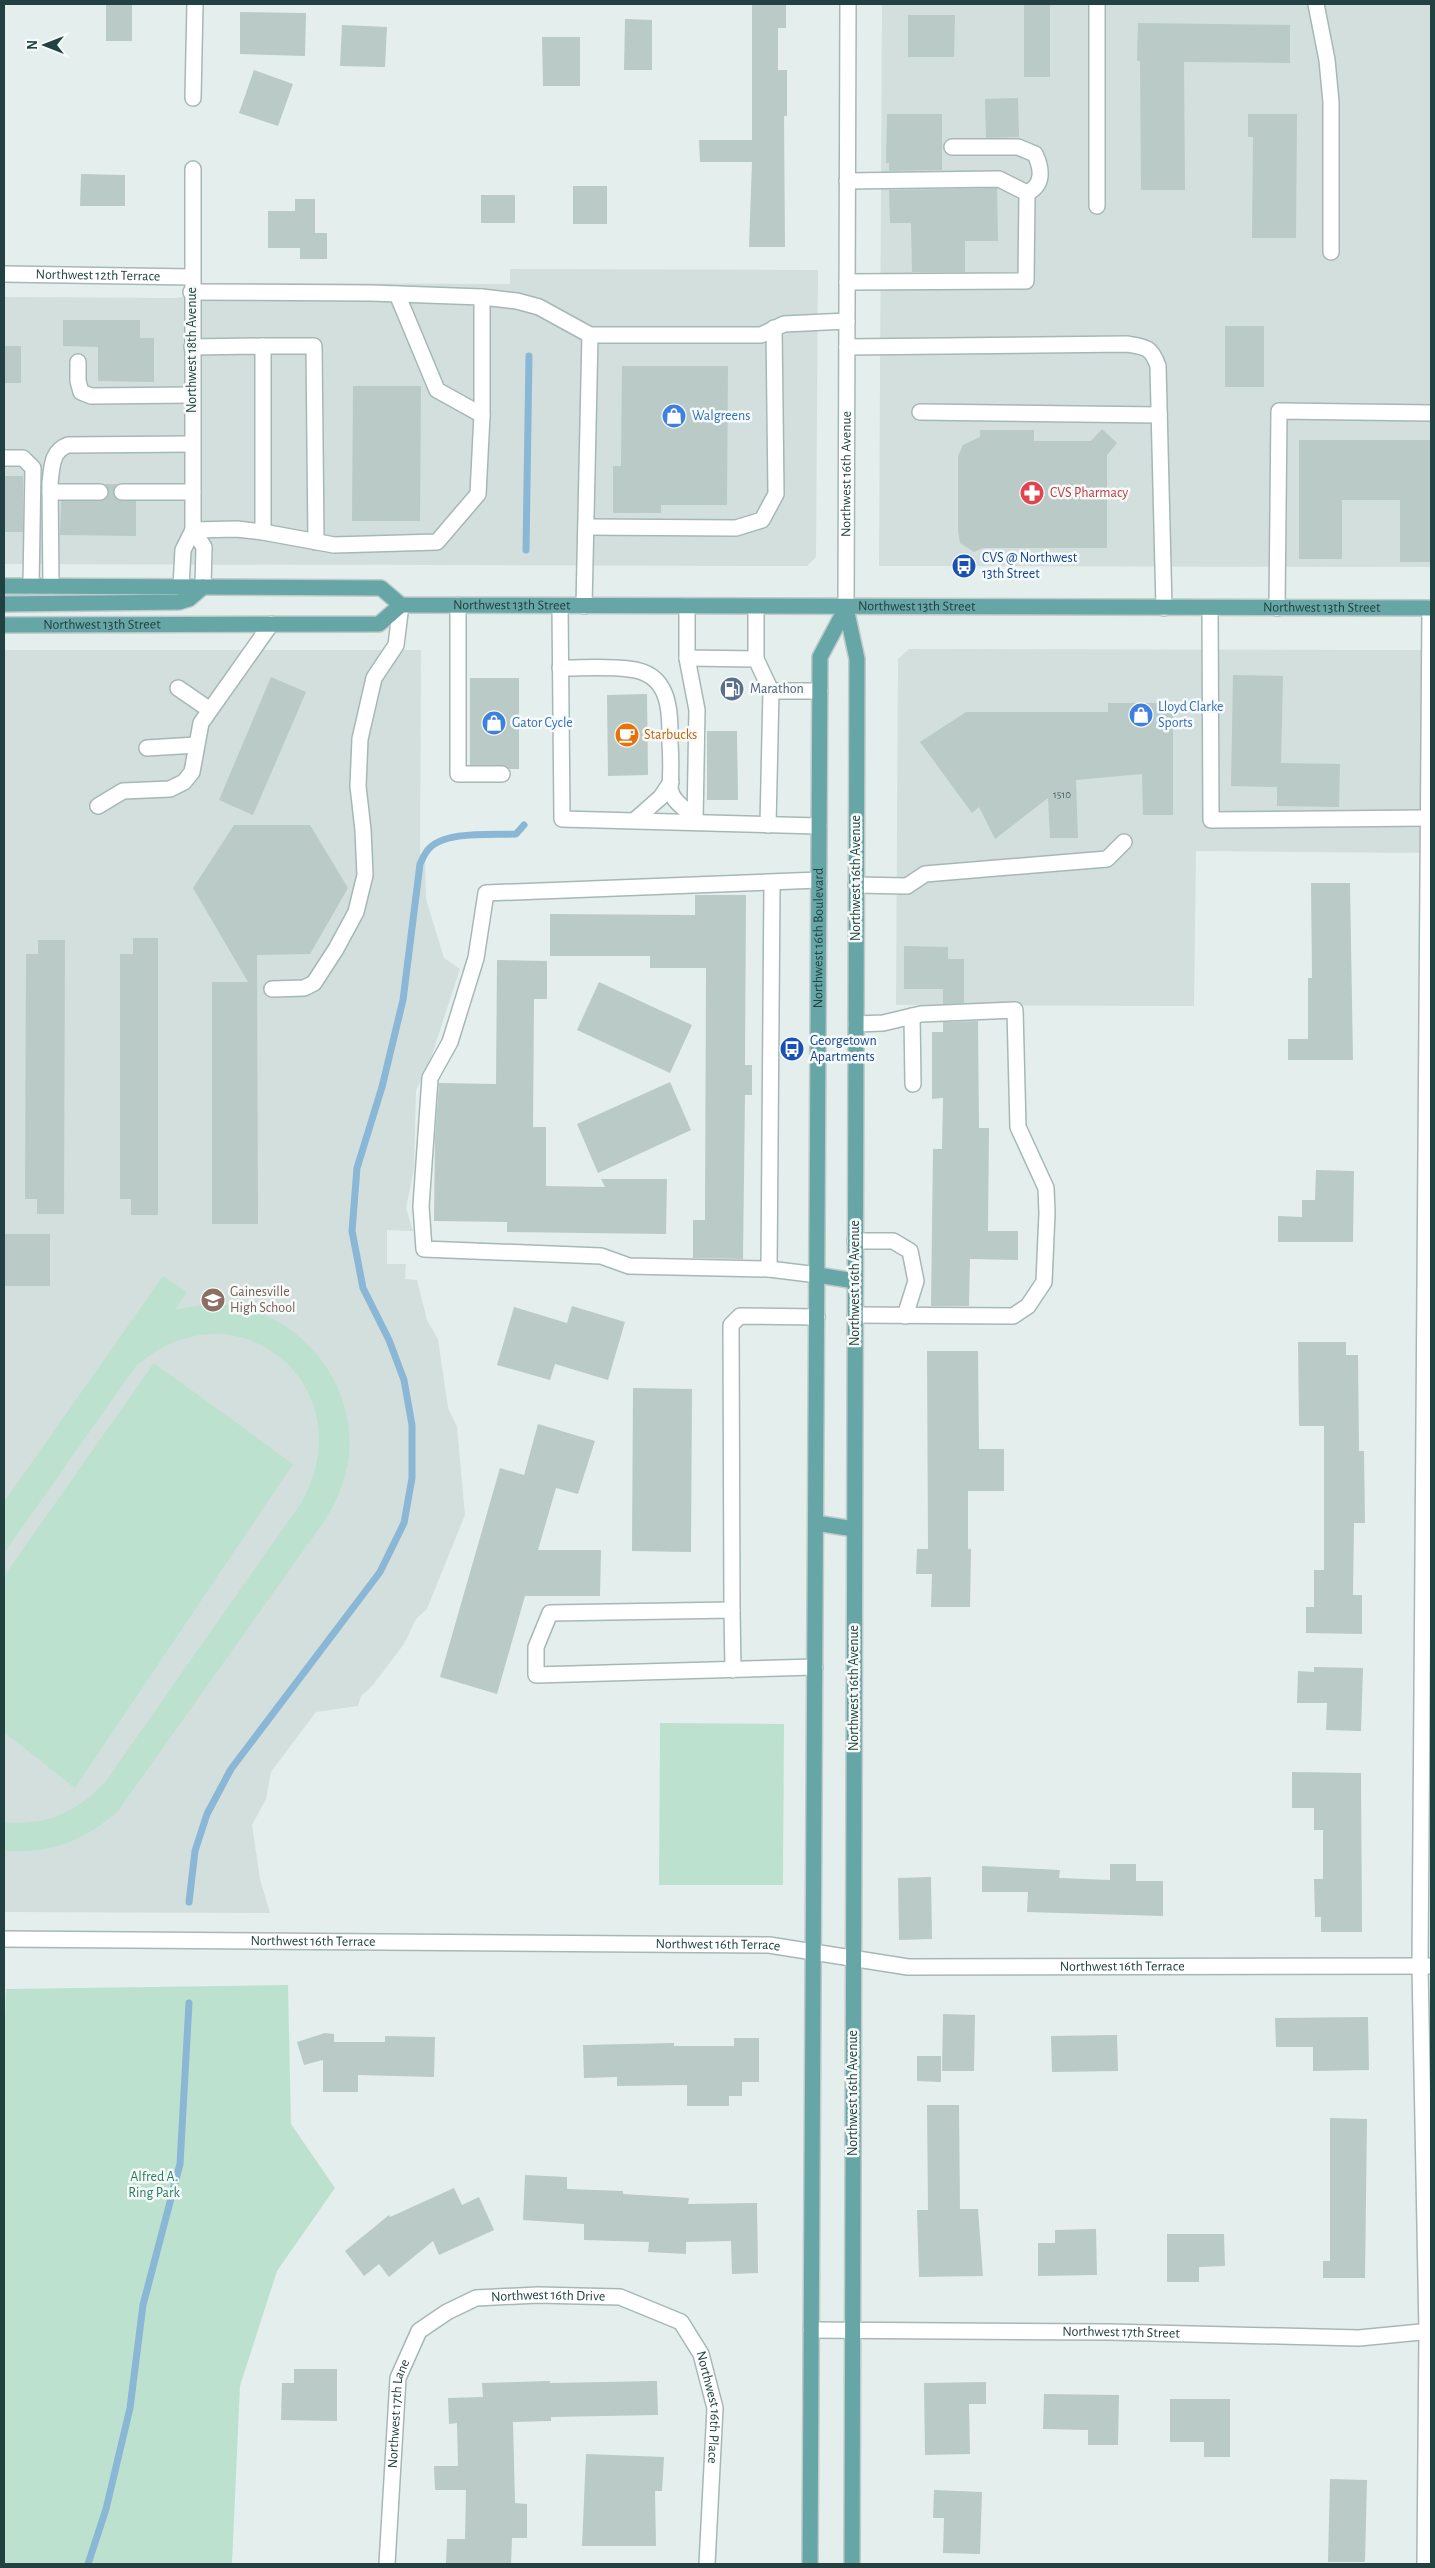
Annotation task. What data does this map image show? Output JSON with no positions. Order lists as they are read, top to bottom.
{
  "streets": {
    "main road": ["Northwest 16th Avenue", "Northwest 13th Street", "Northwest 16th Boulevard"],
    "street": [
      "Northwest 12th Terrace",
      "Northwest 18th Avenue",
      "Northwest 16th Terrace",
      "Northwest 16th Drive",
      "Northwest 17th Street",
      "Northwest 16th Place",
      "Northwest 17th Lane"
    ]
  },
  "crossings": [
    ["Northwest 12th Terrace", "Northwest 18th Avenue"],
    ["Northwest 16th Avenue", "Northwest 13th Street"],
    ["Northwest 16th Avenue", "Northwest 16th Boulevard"],
    ["Northwest 16th Avenue", "Northwest 16th Terrace"],
    ["Northwest 16th Avenue", "Northwest 17th Street"],
    ["Northwest 13th Street", "Northwest 16th Boulevard"],
    ["Northwest 16th Drive", "Northwest 16th Place"],
    ["Northwest 16th Drive", "Northwest 17th Lane"]
  ],
  "parks": ["Alfred A. Ring Park"],
  "places": {
    "shop": ["Walgreens", "Lloyd Clarke Sports", "Gator Cycle"],
    "pharmacy": ["CVS Pharmacy"],
    "bus stop": ["CVS @ Northwest 13th Street", "Georgetown Apartments"],
    "fuel station": ["Marathon"],
    "cafe": ["Starbucks"],
    "school or university": ["Gainesville High School"]
  },
  "house_numbers": ["1510"],
  "north": "left"
}
